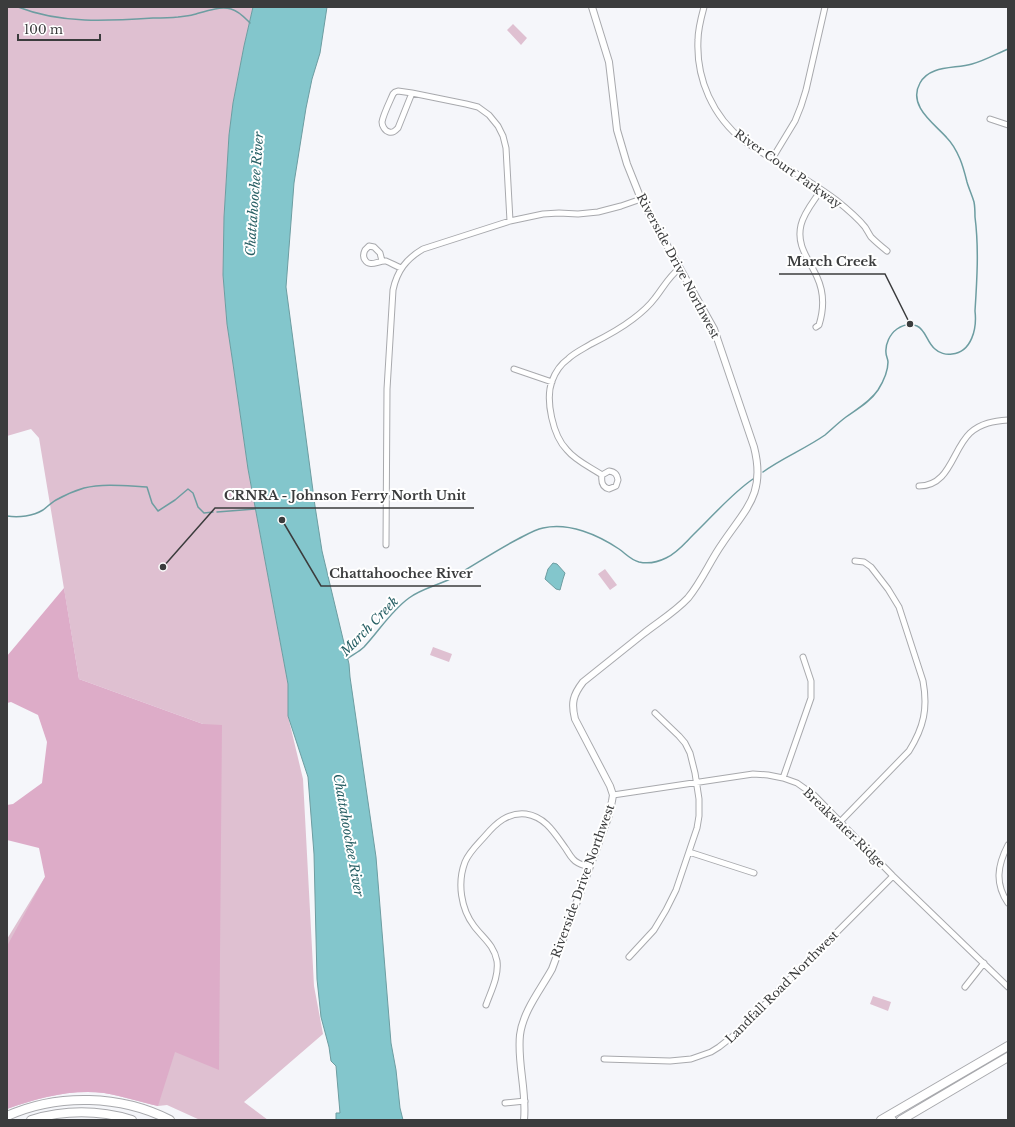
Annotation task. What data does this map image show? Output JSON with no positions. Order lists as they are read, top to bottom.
{
  "streets": {
    "street": [
      "River Court Parkway",
      "Riverside Drive Northwest",
      "Breakwater Ridge",
      "Landfall Road Northwest"
    ]
  },
  "crossings": [
    ["Riverside Drive Northwest", "Breakwater Ridge"],
    ["Breakwater Ridge", "Landfall Road Northwest"]
  ],
  "water": ["Chattahoochee River", "March Creek"],
  "places": ["March Creek", "Chattahoochee River", "CRNRA - Johnson Ferry North Unit"],
  "scale_bar": "100 m"
}
